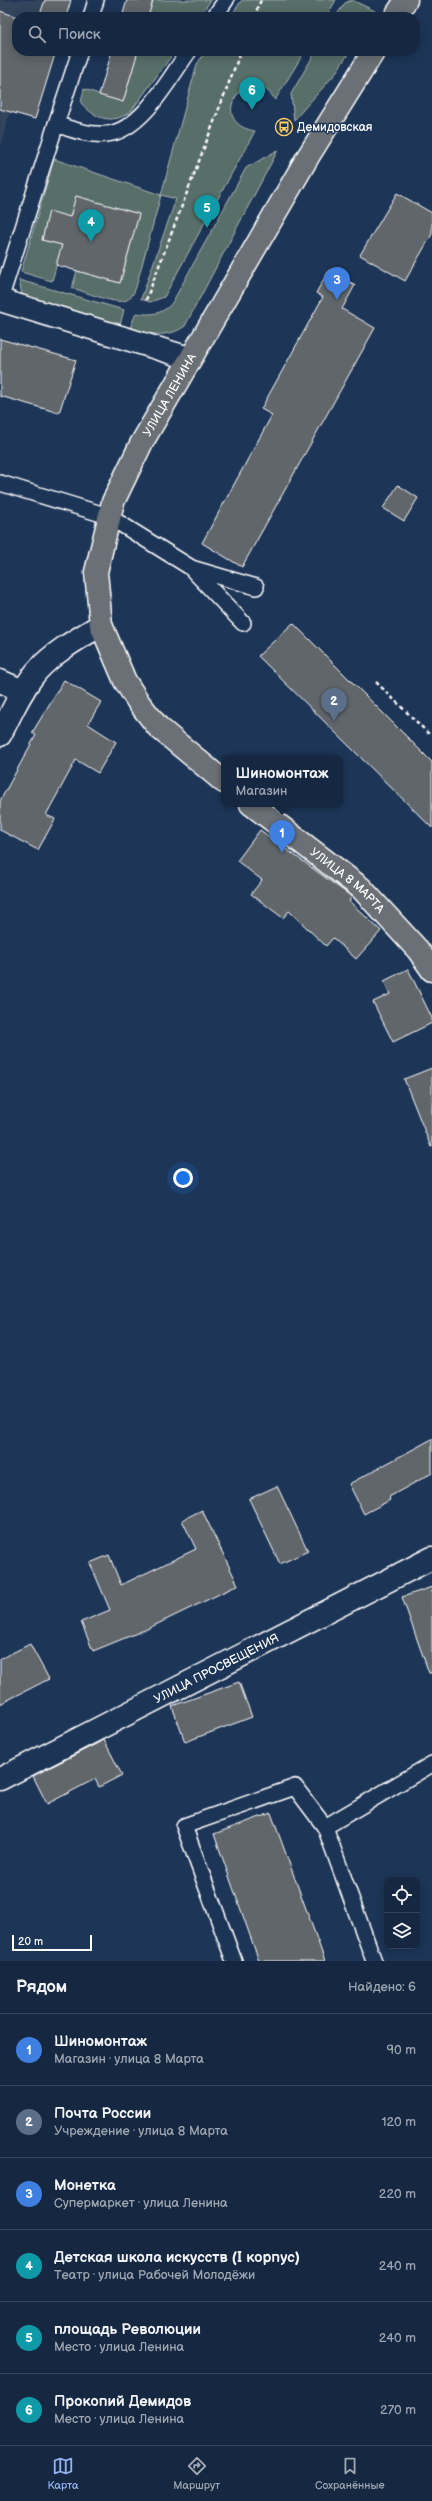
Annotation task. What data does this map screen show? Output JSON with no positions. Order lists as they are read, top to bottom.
{
  "streets": {
    "main road": ["УЛИЦА ЛЕНИНА", "УЛИЦА 8 МАРТА"],
    "street": ["УЛИЦА ПРОСВЕЩЕНИЯ"]
  },
  "places": {
    "bus stop": ["Демидовская"]
  },
  "scale_bar": "20 m",
  "page": {
    "search": "Поиск",
    "pins": [
      "6",
      "5",
      "4",
      "3",
      "2",
      "1"
    ],
    "popup": ["Шиномонтаж", "Магазин"],
    "scale": "20 m",
    "heading": ["Рядом", "Найдено: 6"],
    "list": [
      {
        "mark": "1",
        "name": "Шиномонтаж",
        "note": "Магазин · улица 8 Марта",
        "value": "90 m"
      },
      {
        "mark": "2",
        "name": "Почта России",
        "note": "Учреждение · улица 8 Марта",
        "value": "120 m"
      },
      {
        "mark": "3",
        "name": "Монетка",
        "note": "Супермаркет · улица Ленина",
        "value": "220 m"
      },
      {
        "mark": "4",
        "name": "Детская школа искусств (I корпус)",
        "note": "Театр · улица Рабочей Молодёжи",
        "value": "240 m"
      },
      {
        "mark": "5",
        "name": "площадь Революции",
        "note": "Место · улица Ленина",
        "value": "240 m"
      },
      {
        "mark": "6",
        "name": "Прокопий Демидов",
        "note": "Место · улица Ленина",
        "value": "270 m"
      }
    ],
    "nav": ["Карта", "Маршрут", "Сохранённые"]
  }
}
